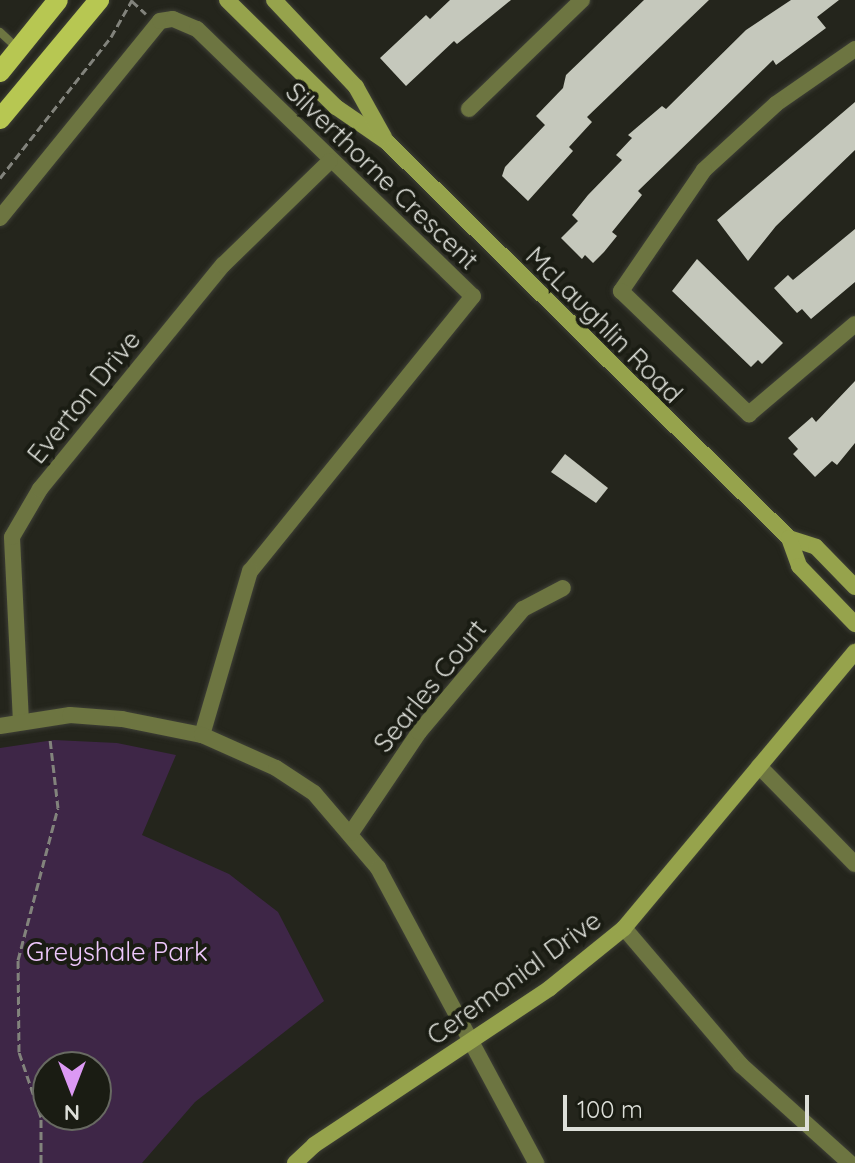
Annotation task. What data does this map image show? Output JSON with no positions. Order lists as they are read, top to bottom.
{
  "streets": {
    "street": [
      "Silverthorne Crescent",
      "McLaughlin Road",
      "Everton Drive",
      "Searles Court",
      "Ceremonial Drive"
    ]
  },
  "crossings": [
    ["Silverthorne Crescent", "Everton Drive"]
  ],
  "parks": ["Greyshale Park"],
  "scale_bar": "100 m",
  "north": "bottom"
}
